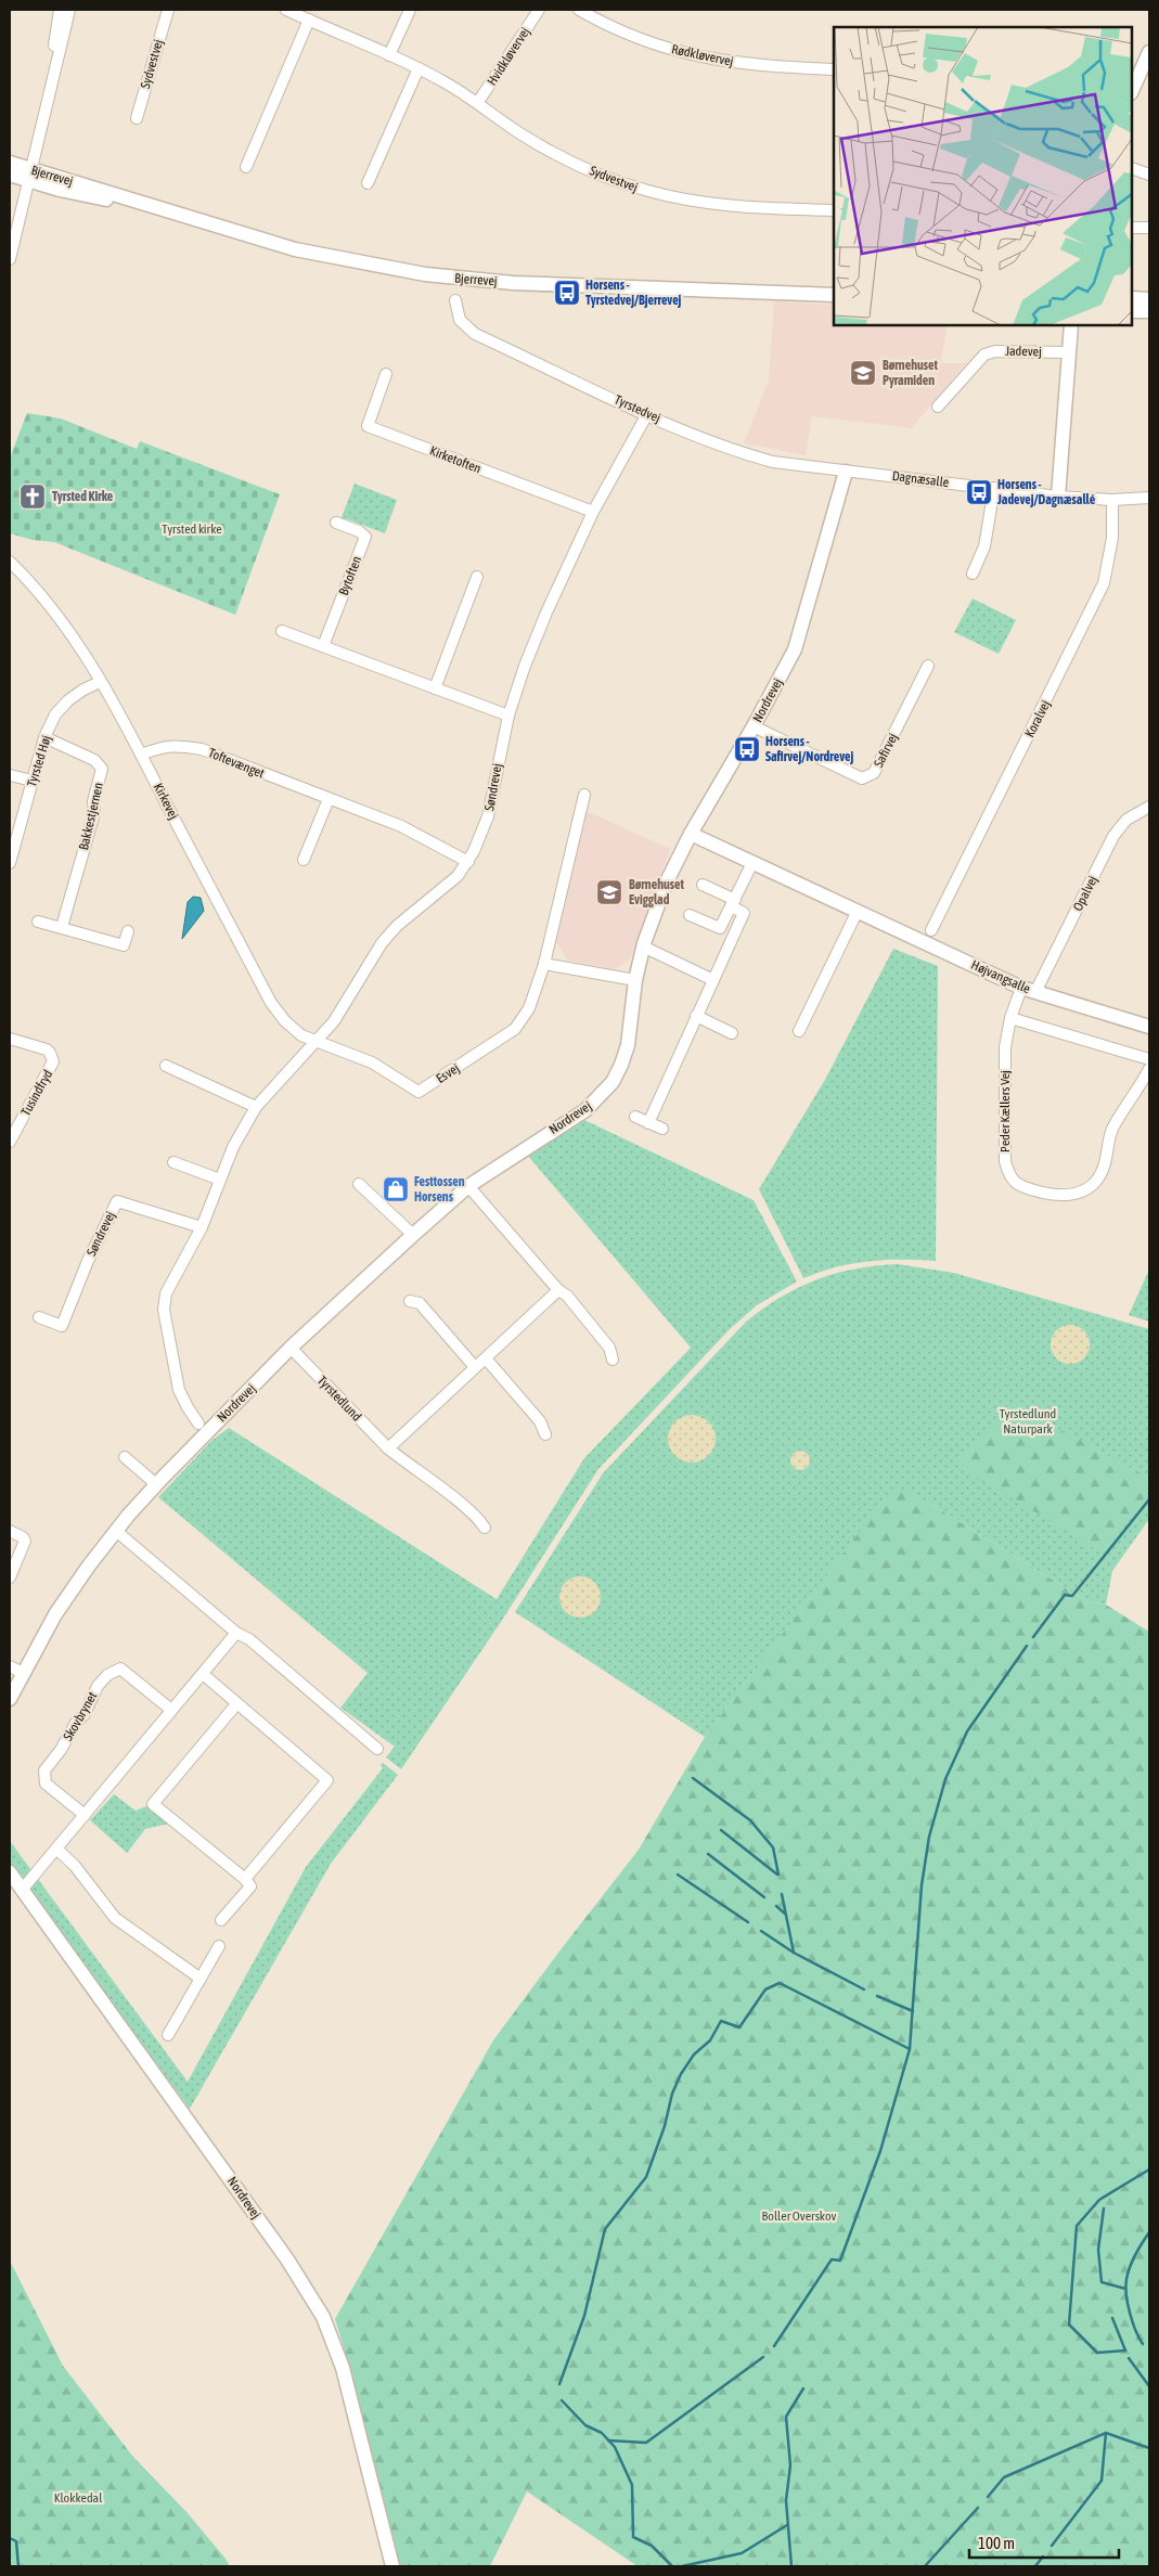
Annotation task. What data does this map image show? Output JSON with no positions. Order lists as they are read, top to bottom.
{
  "streets": {
    "street": [
      "Rødkløvervej",
      "Hvidkløvervej",
      "Sydvestvej",
      "Bjerrevej",
      "Jadevej",
      "Tyrstedvej",
      "Kirketoften",
      "Dagnæsalle",
      "Bytoften",
      "Nordrevej",
      "Koralvej",
      "Safirvej",
      "Tyrsted Høj",
      "Toftevænget",
      "Søndrevej",
      "Kirkevej",
      "Bakkestjernen",
      "Opalvej",
      "Højvangsalle",
      "Esvej",
      "Tusindfryd",
      "Peder Kællers Vej",
      "Tyrstedlund",
      "Skovbrynet"
    ]
  },
  "crossings": [
    ["Hvidkløvervej", "Sydvestvej"],
    ["Tyrstedvej", "Dagnæsalle"],
    ["Tyrstedvej", "Nordrevej"],
    ["Tyrstedvej", "Søndrevej"],
    ["Kirketoften", "Søndrevej"],
    ["Dagnæsalle", "Nordrevej"],
    ["Dagnæsalle", "Koralvej"],
    ["Nordrevej", "Safirvej"],
    ["Nordrevej", "Højvangsalle"],
    ["Nordrevej", "Tyrstedlund"],
    ["Tyrsted Høj", "Kirkevej"],
    ["Tyrsted Høj", "Bakkestjernen"],
    ["Toftevænget", "Søndrevej"],
    ["Toftevænget", "Kirkevej"],
    ["Søndrevej", "Kirkevej"],
    ["Søndrevej", "Esvej"],
    ["Kirkevej", "Esvej"],
    ["Opalvej", "Højvangsalle"],
    ["Højvangsalle", "Peder Kællers Vej"]
  ],
  "parks": [
    "Tyrsted kirke",
    "Tyrstedlund Naturpark",
    "Boller Overskov",
    "Klokkedal"
  ],
  "places": {
    "bus stop": ["Horsens - Tyrstedvej/Bjerrevej", "Horsens - Jadevej/Dagnæsallé", "Horsens - Safirvej/Nordrevej"],
    "school or university": ["Børnehuset Pyramiden", "Børnehuset Evigglad"],
    "church": ["Tyrsted Kirke"],
    "shop": ["Festtossen Horsens"]
  },
  "scale_bar": "100 m"
}
